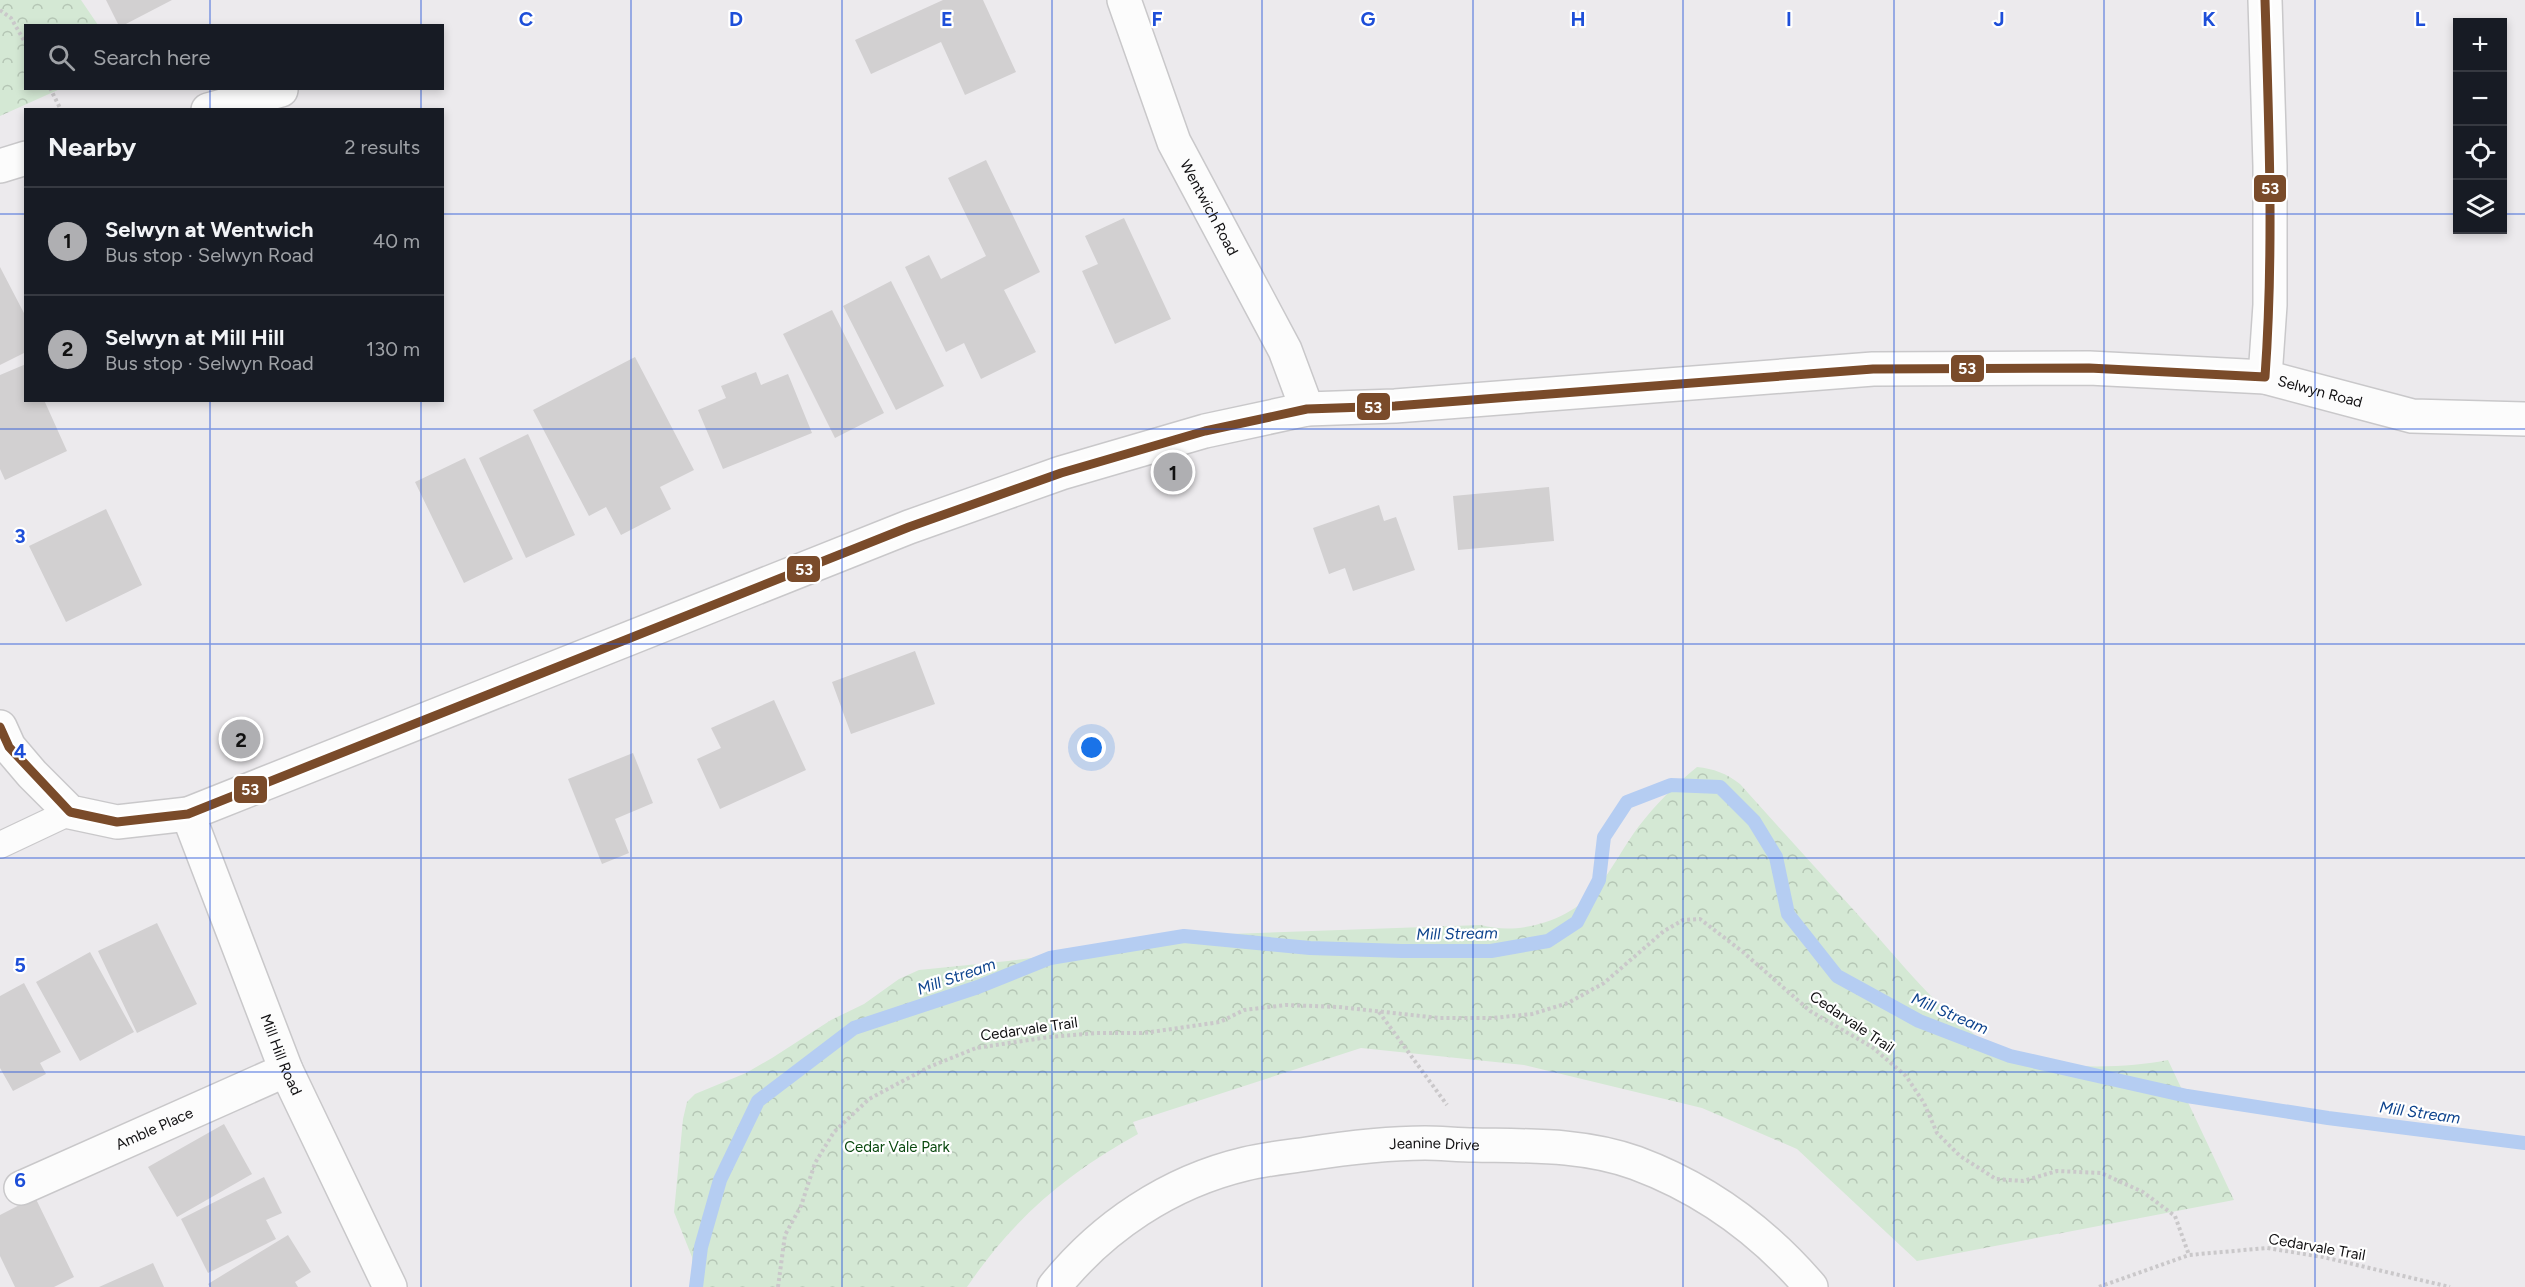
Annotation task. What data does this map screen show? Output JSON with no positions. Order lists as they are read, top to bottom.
{
  "streets": {
    "street": [
      "Wentwich Road",
      "Selwyn Road",
      "Mill Hill Road",
      "Amble Place",
      "Jeanine Drive"
    ],
    "path": ["Cedarvale Trail"]
  },
  "crossings": [
    ["Wentwich Road", "Selwyn Road"],
    ["Selwyn Road", "Mill Hill Road"],
    ["Mill Hill Road", "Amble Place"]
  ],
  "water": ["Mill Stream"],
  "parks": ["Cedar Vale Park"],
  "lines": ["transit line 53"],
  "page": {
    "map_buttons": ["+", "−"],
    "search": "Search here",
    "heading": ["Nearby", "2 results"],
    "list": [
      {
        "mark": "1",
        "name": "Selwyn at Wentwich",
        "note": "Bus stop · Selwyn Road",
        "value": "40 m"
      },
      {
        "mark": "2",
        "name": "Selwyn at Mill Hill",
        "note": "Bus stop · Selwyn Road",
        "value": "130 m"
      }
    ],
    "pins": ["1", "2"]
  },
  "grid": {
    "columns": [
      "C",
      "D",
      "E",
      "F",
      "G",
      "H",
      "I",
      "J",
      "K",
      "L"
    ],
    "rows": [
      "3",
      "4",
      "5",
      "6"
    ]
  }
}
